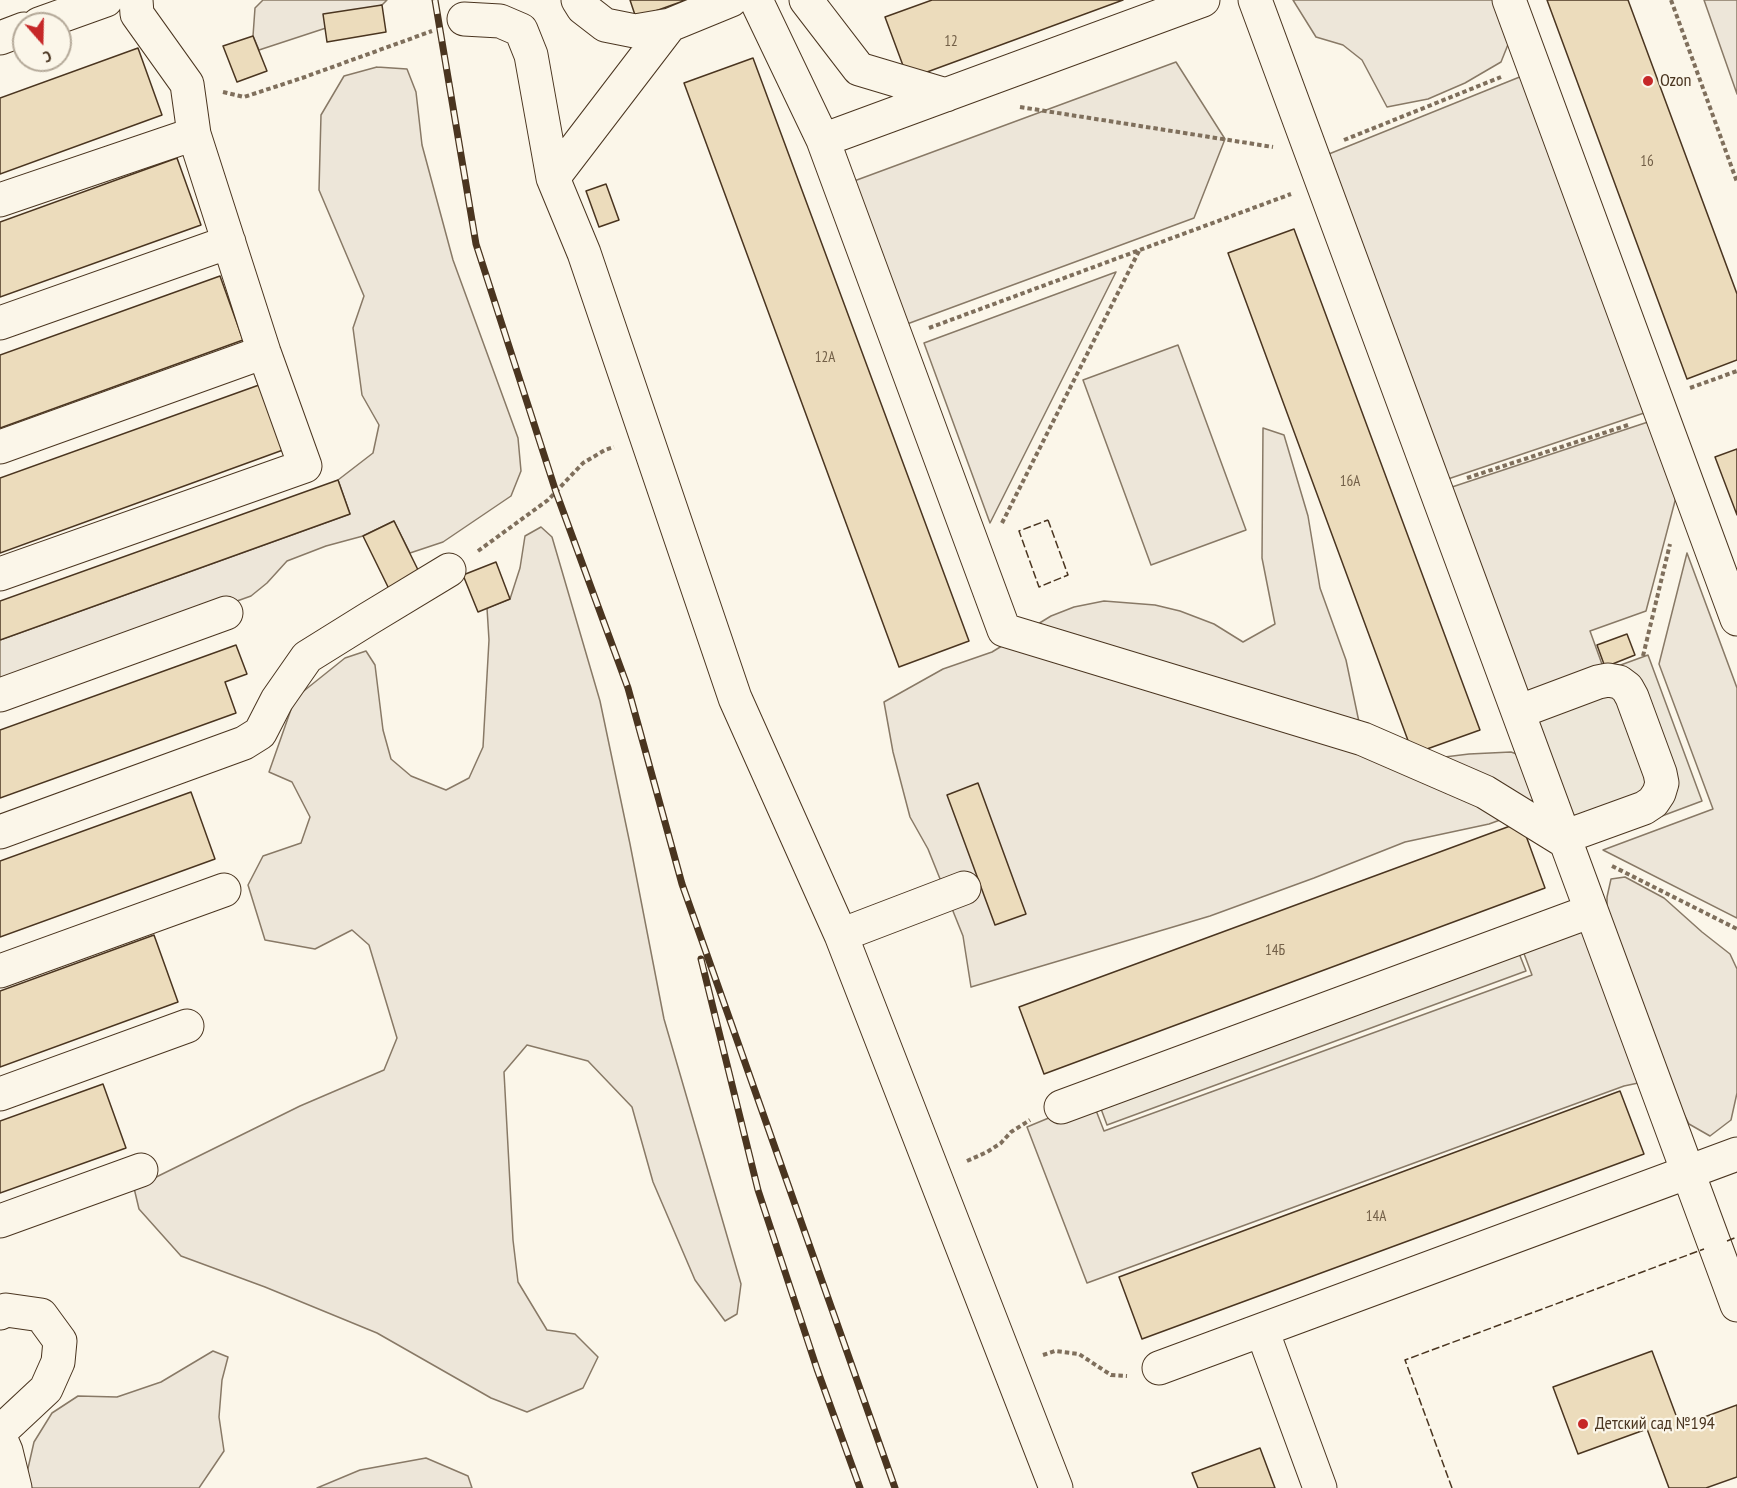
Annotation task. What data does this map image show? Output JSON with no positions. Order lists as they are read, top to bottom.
{
  "places": ["Ozon", "Детский сад №194"],
  "house_numbers": [
    "12",
    "16",
    "12А",
    "16А",
    "14Б",
    "14А"
  ],
  "north": "bottom"
}
